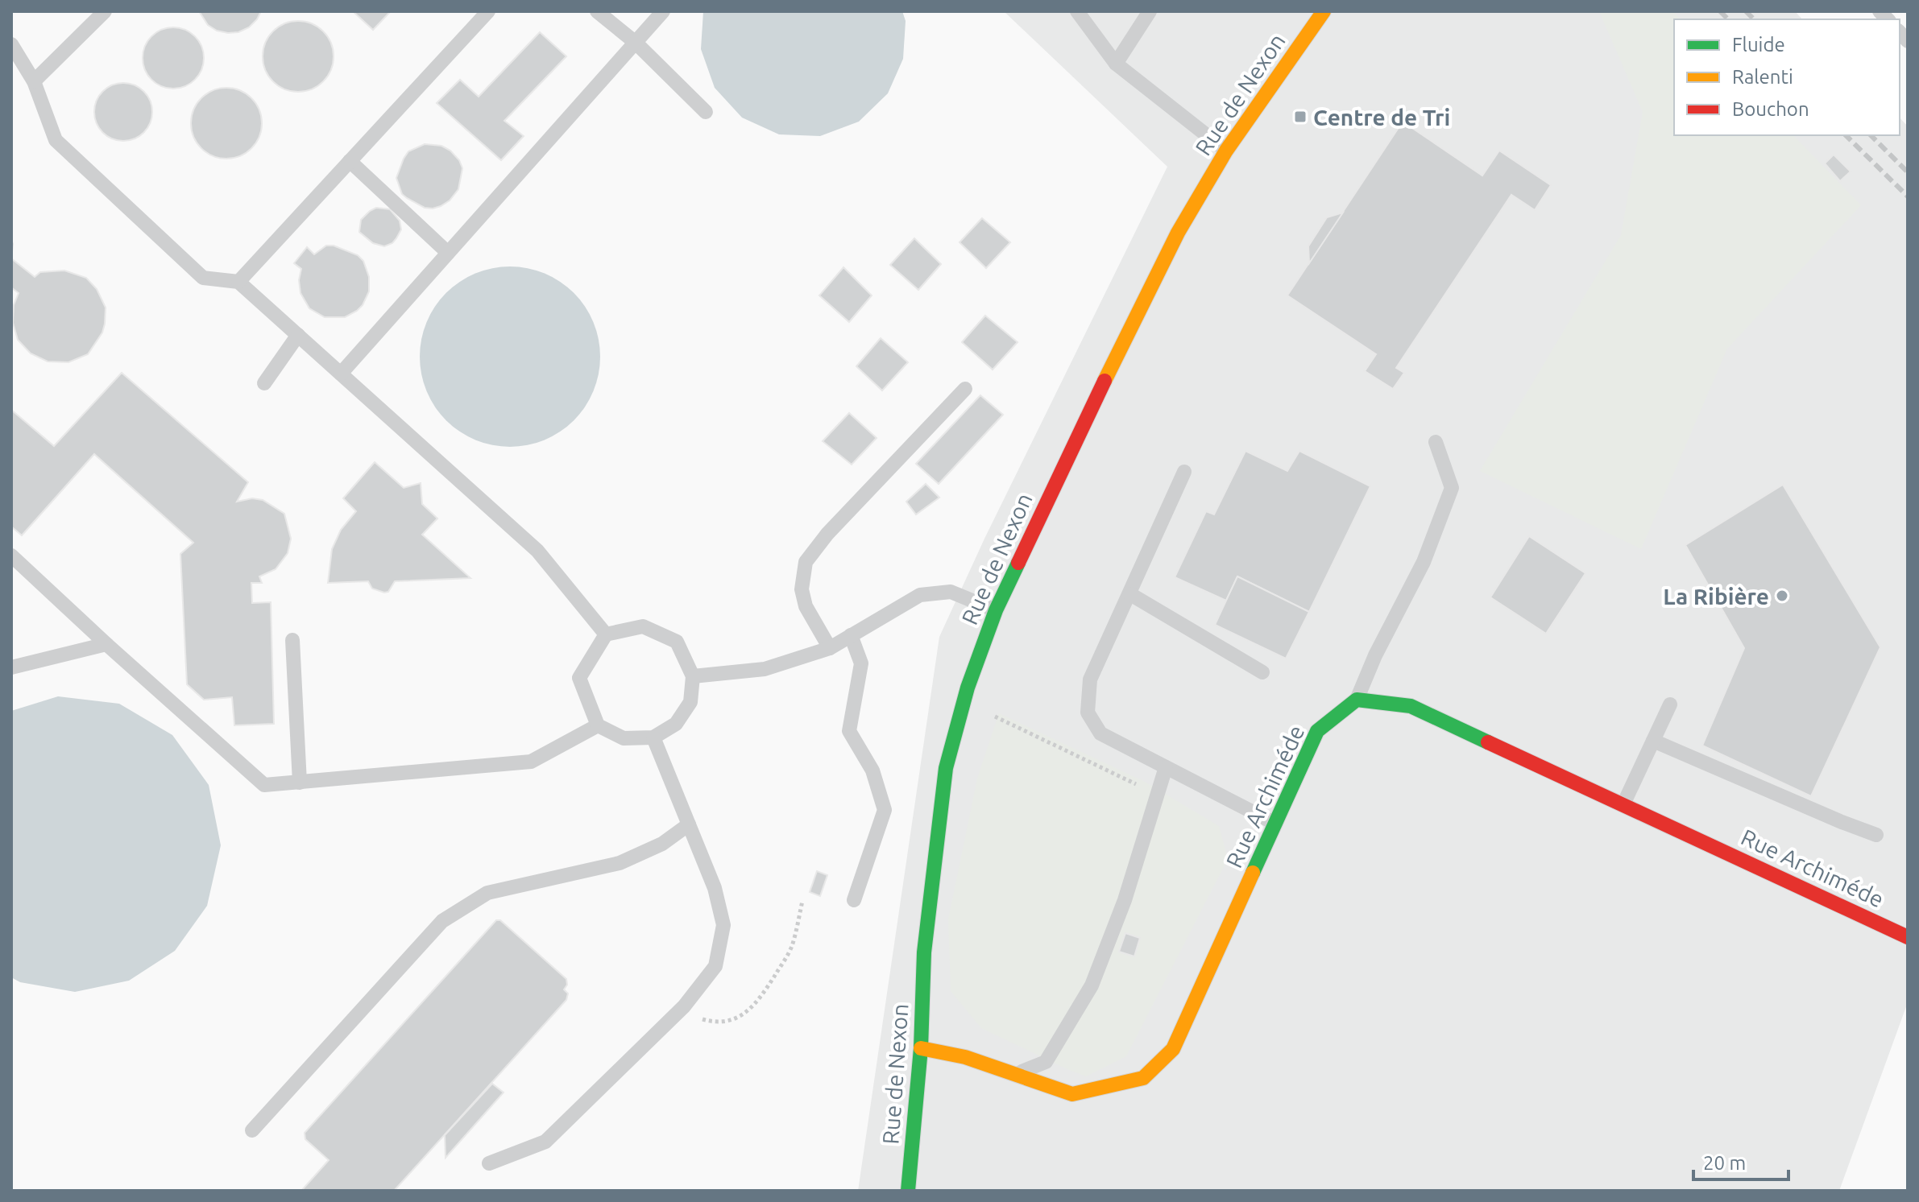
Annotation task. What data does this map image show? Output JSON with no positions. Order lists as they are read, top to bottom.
{
  "streets": {
    "street": ["Rue de Nexon", "Rue Archiméde"]
  },
  "crossings": [
    ["Rue de Nexon", "Rue Archiméde"]
  ],
  "places": {
    "transit": ["Centre de Tri"],
    "other": ["La Ribière"]
  },
  "legend": ["Fluide", "Ralenti", "Bouchon"],
  "scale_bar": "20 m"
}
